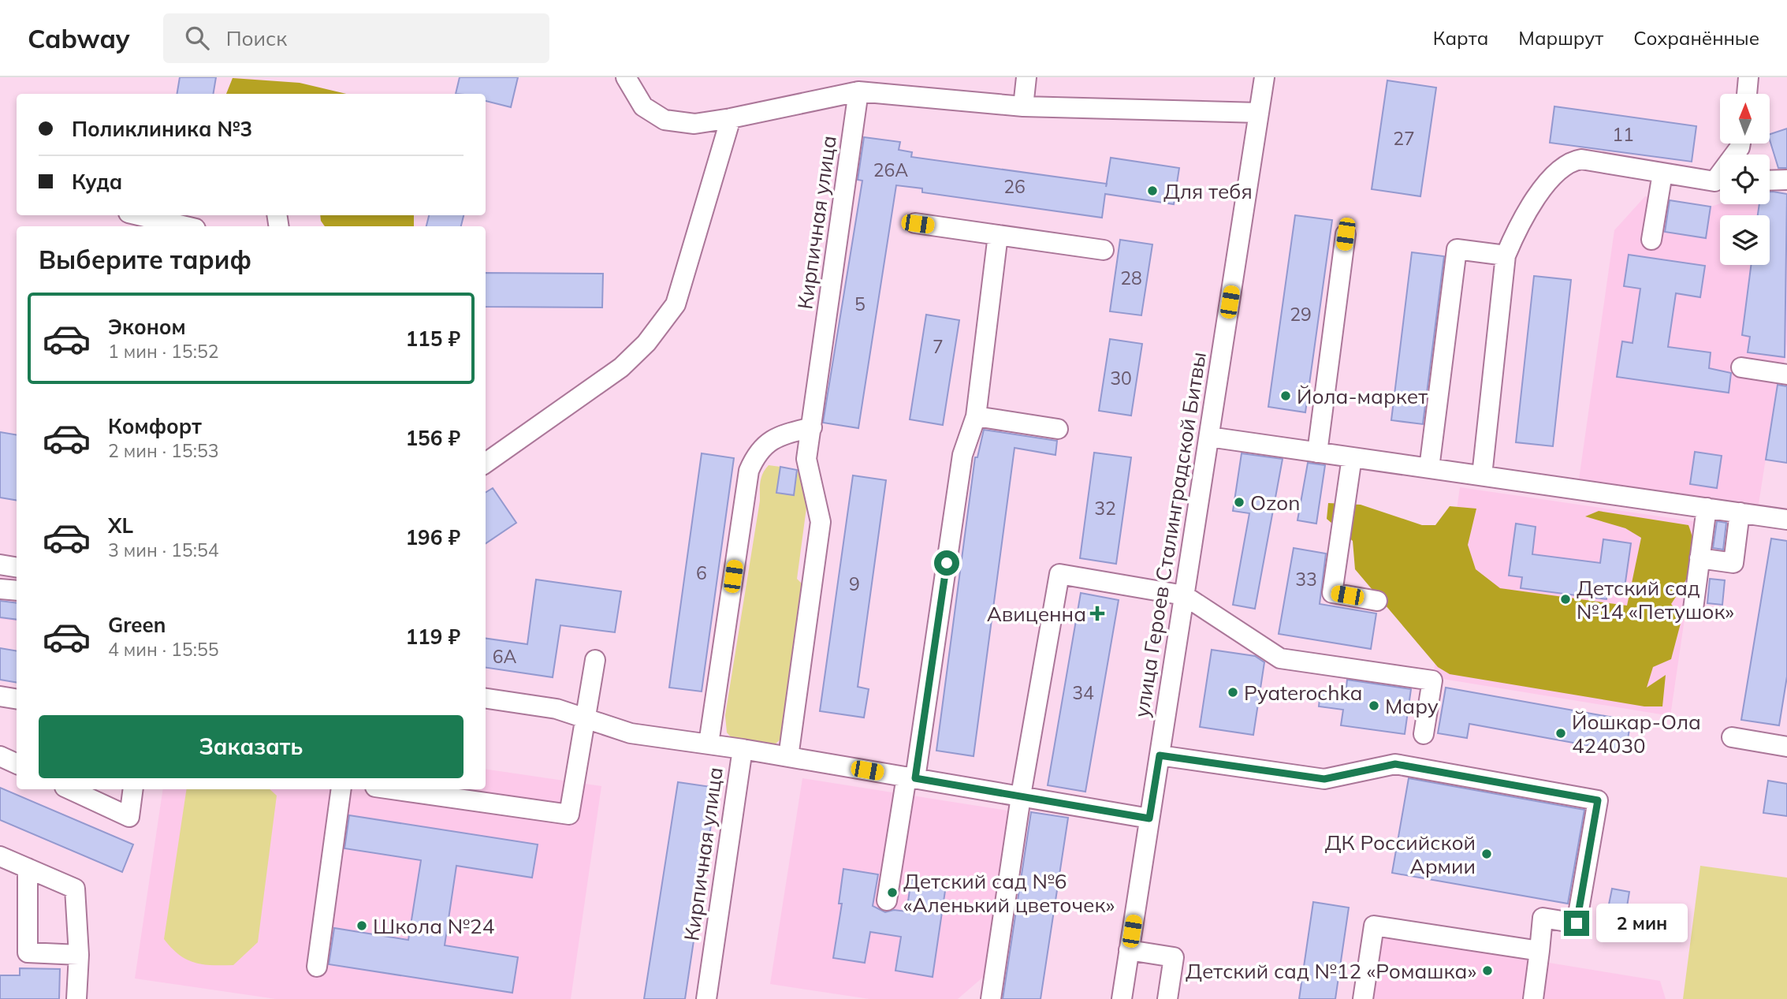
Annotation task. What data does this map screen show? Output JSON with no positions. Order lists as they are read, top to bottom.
{
  "streets": {
    "street": ["Кирпичная улица", "улица Героев Сталинградской Битвы"]
  },
  "places": {
    "other": [
      "Для тебя",
      "Йола-маркет",
      "Ozon",
      "Детский сад №14 «Петушок»",
      "Pyaterochka",
      "Мару",
      "Йошкар-Ола 424030",
      "ДК Российской Армии",
      "Детский сад №6 «Аленький цветочек»",
      "Школа №24",
      "Детский сад №12 «Ромашка»"
    ],
    "health": ["Авиценна"]
  },
  "house_numbers": [
    "11",
    "27",
    "26А",
    "26",
    "28",
    "5",
    "29",
    "7",
    "30",
    "32",
    "6",
    "33",
    "9",
    "6А",
    "34"
  ],
  "north": "top",
  "page": {
    "header": "Cabway",
    "search": "Поиск",
    "nav": ["Карта", "Маршрут", "Сохранённые"],
    "banner": ["Поликлиника №3", "Куда"],
    "heading": "Выберите тариф",
    "list": [
      {
        "name": "Эконом",
        "note": "1 мин · 15:52",
        "value": "115 ₽"
      },
      {
        "name": "Комфорт",
        "note": "2 мин · 15:53",
        "value": "156 ₽"
      },
      {
        "name": "XL",
        "note": "3 мин · 15:54",
        "value": "196 ₽"
      },
      {
        "name": "Green",
        "note": "4 мин · 15:55",
        "value": "119 ₽"
      }
    ],
    "buttons": "Заказать",
    "bubble": "2 мин"
  }
}
